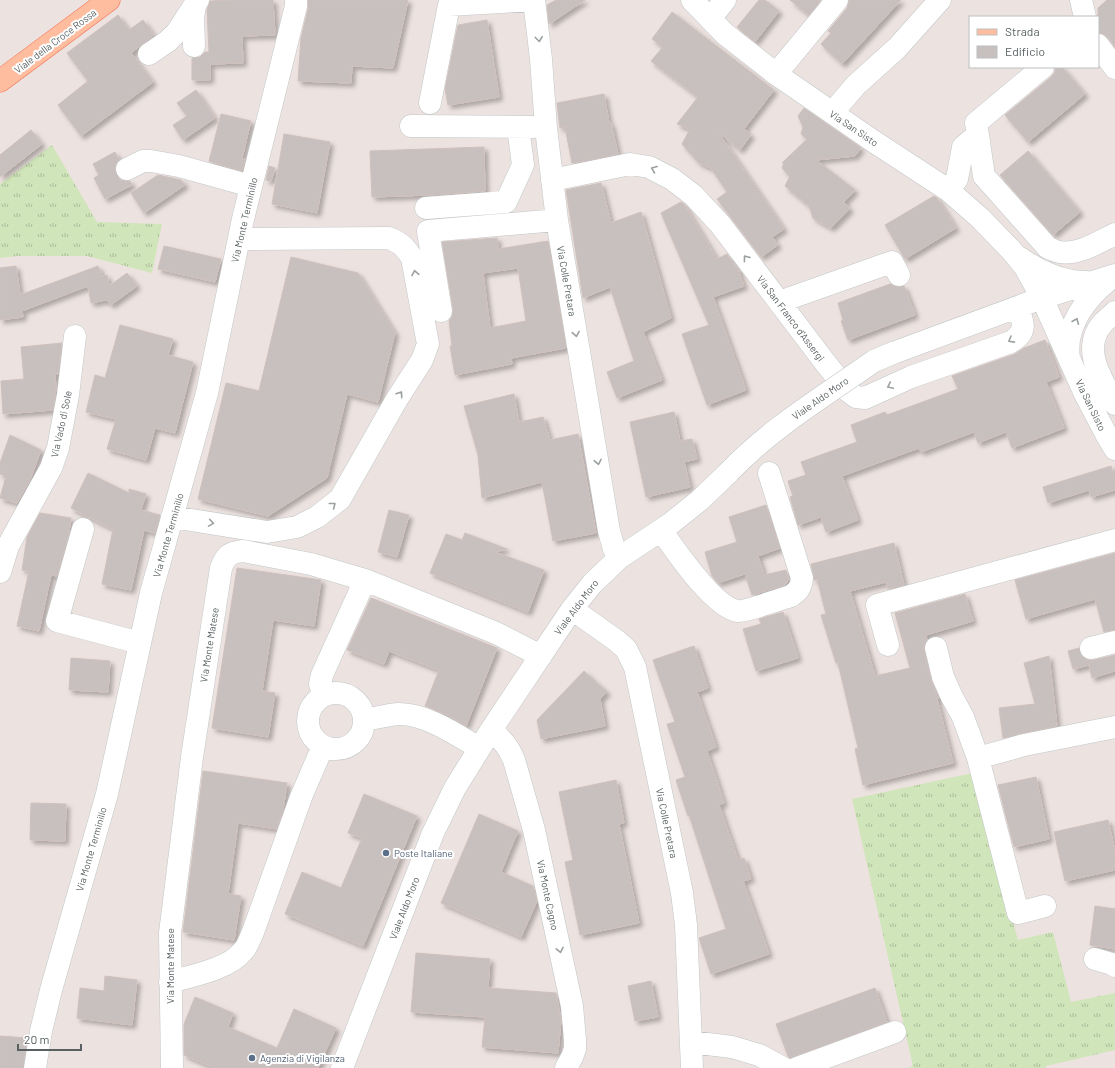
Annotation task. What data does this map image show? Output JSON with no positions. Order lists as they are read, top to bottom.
{
  "streets": {
    "main road": ["Viale della Croce Rossa"],
    "street": [
      "Via San Sisto",
      "Via Monte Terminillo",
      "Via Colle Pretara",
      "Via San Franco d'Assergi",
      "Viale Aldo Moro",
      "Via Vado di Sole",
      "Via Monte Matese",
      "Via Monte Cagno"
    ]
  },
  "crossings": [
    ["Via San Sisto", "Viale Aldo Moro"],
    ["Via Colle Pretara", "Via San Franco d'Assergi"],
    ["Via Colle Pretara", "Viale Aldo Moro"],
    ["Via San Franco d'Assergi", "Viale Aldo Moro"],
    ["Viale Aldo Moro", "Via Monte Matese"],
    ["Viale Aldo Moro", "Via Monte Cagno"]
  ],
  "one_way": ["Via Colle Pretara", "Via Monte Cagno"],
  "places": ["Poste Italiane", "Agenzia di Vigilanza"],
  "legend": ["Strada", "Edificio"],
  "scale_bar": "20 m"
}
